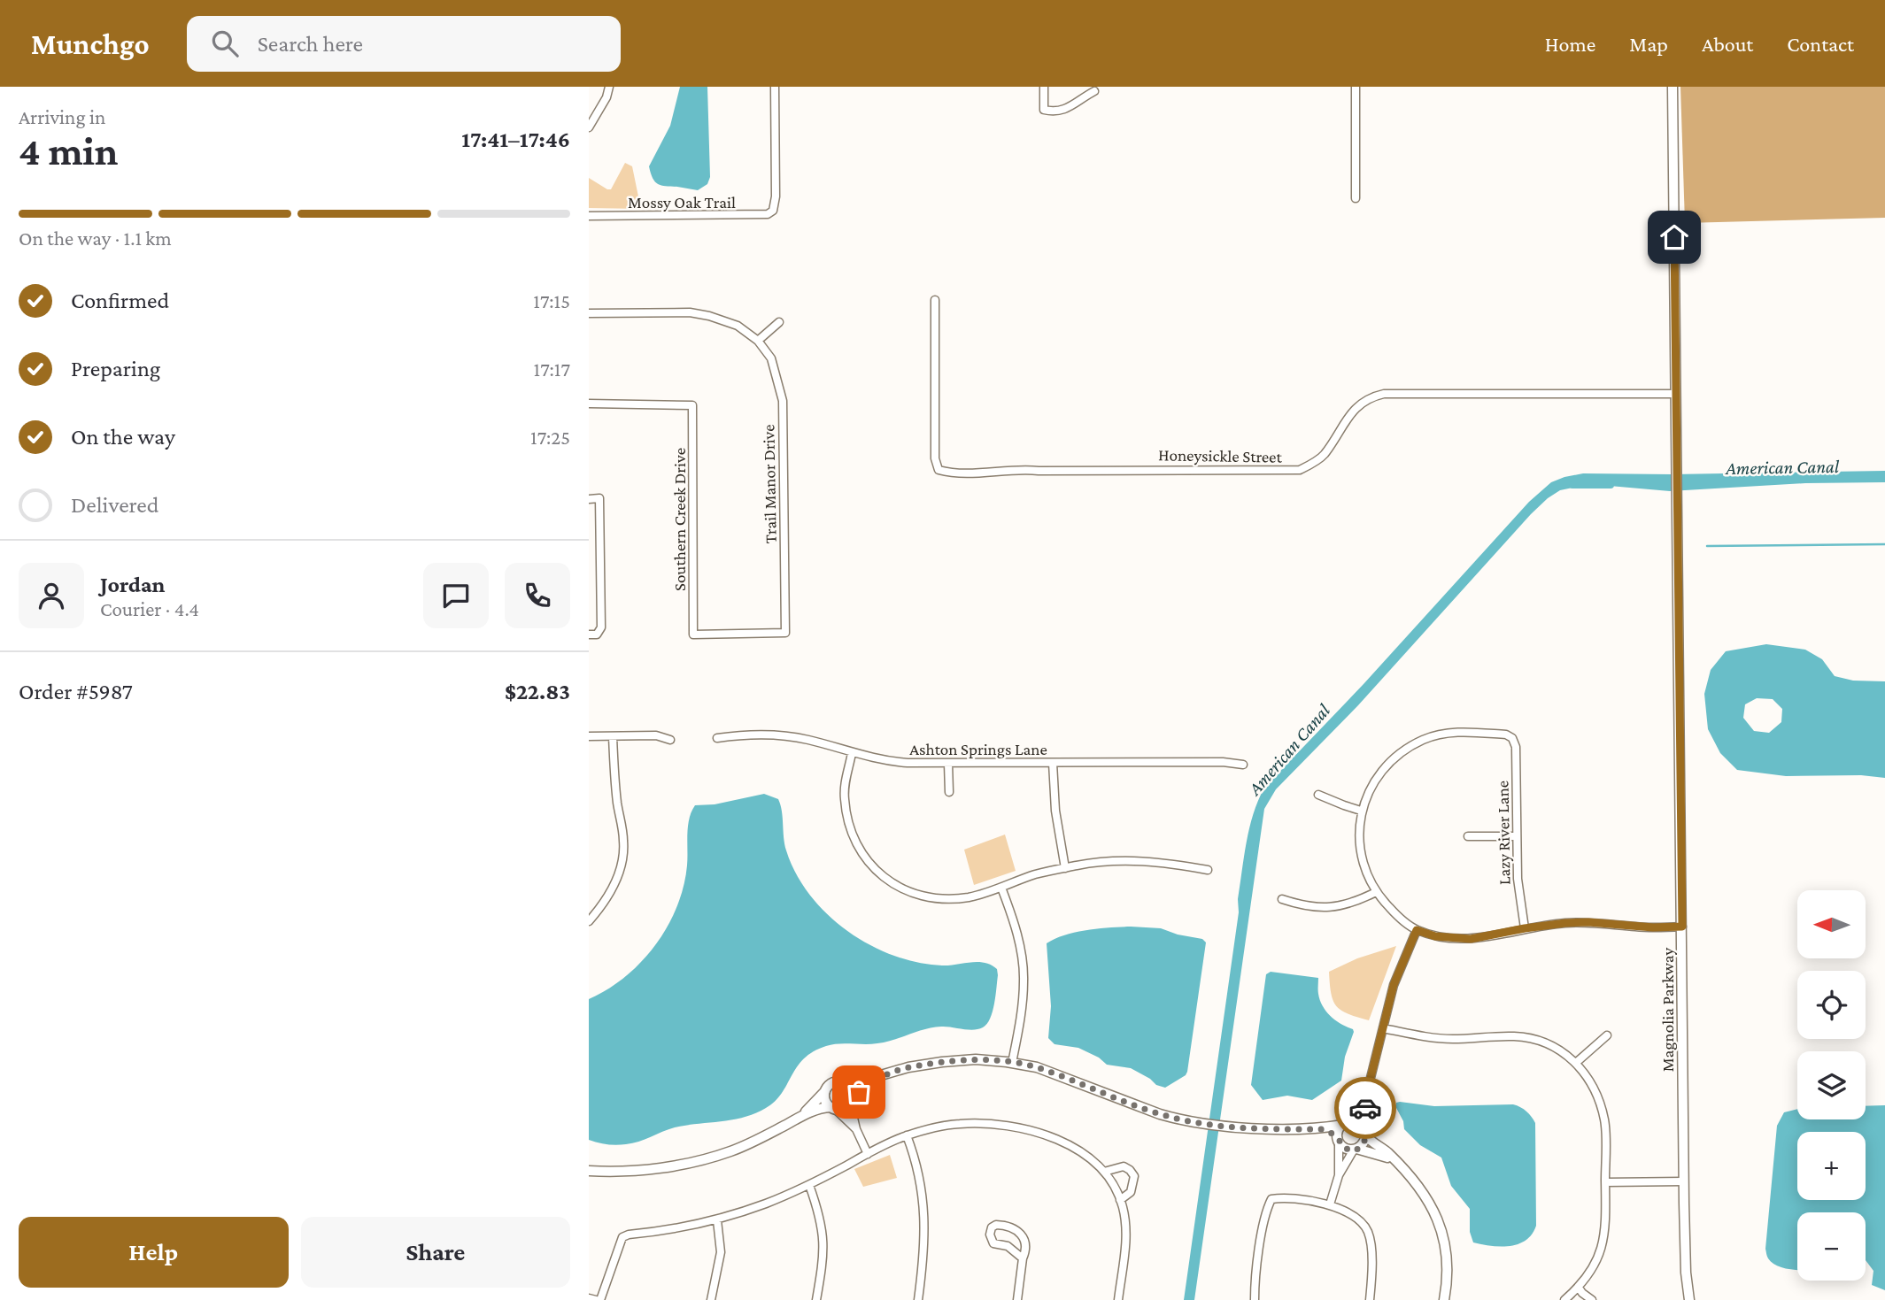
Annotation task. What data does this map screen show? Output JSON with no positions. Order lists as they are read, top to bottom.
{
  "streets": {
    "street": [
      "Mossy Oak Trail",
      "Honeysickle Street",
      "Trail Manor Drive",
      "Southern Creek Drive",
      "Ashton Springs Lane",
      "Lazy River Lane",
      "Magnolia Parkway"
    ]
  },
  "crossings": [
    ["Honeysickle Street", "Magnolia Parkway"],
    ["Trail Manor Drive", "Southern Creek Drive"]
  ],
  "water": ["American Canal"],
  "north": "left",
  "page": {
    "header": "Munchgo",
    "search": "Search here",
    "nav": [
      "Home",
      "Map",
      "About",
      "Contact"
    ],
    "heading": ["4 min", "Arriving in", "17:41–17:46"],
    "panel": [
      "Jordan",
      "Courier · 4.4",
      "Order #5987",
      "$22.83"
    ],
    "bar": "On the way · 1.1 km",
    "list": [
      ["Confirmed", "17:15"],
      ["Preparing", "17:17"],
      ["On the way", "17:25"],
      "Delivered"
    ],
    "map_buttons": ["+", "−"],
    "buttons": ["Help", "Share"]
  }
}
